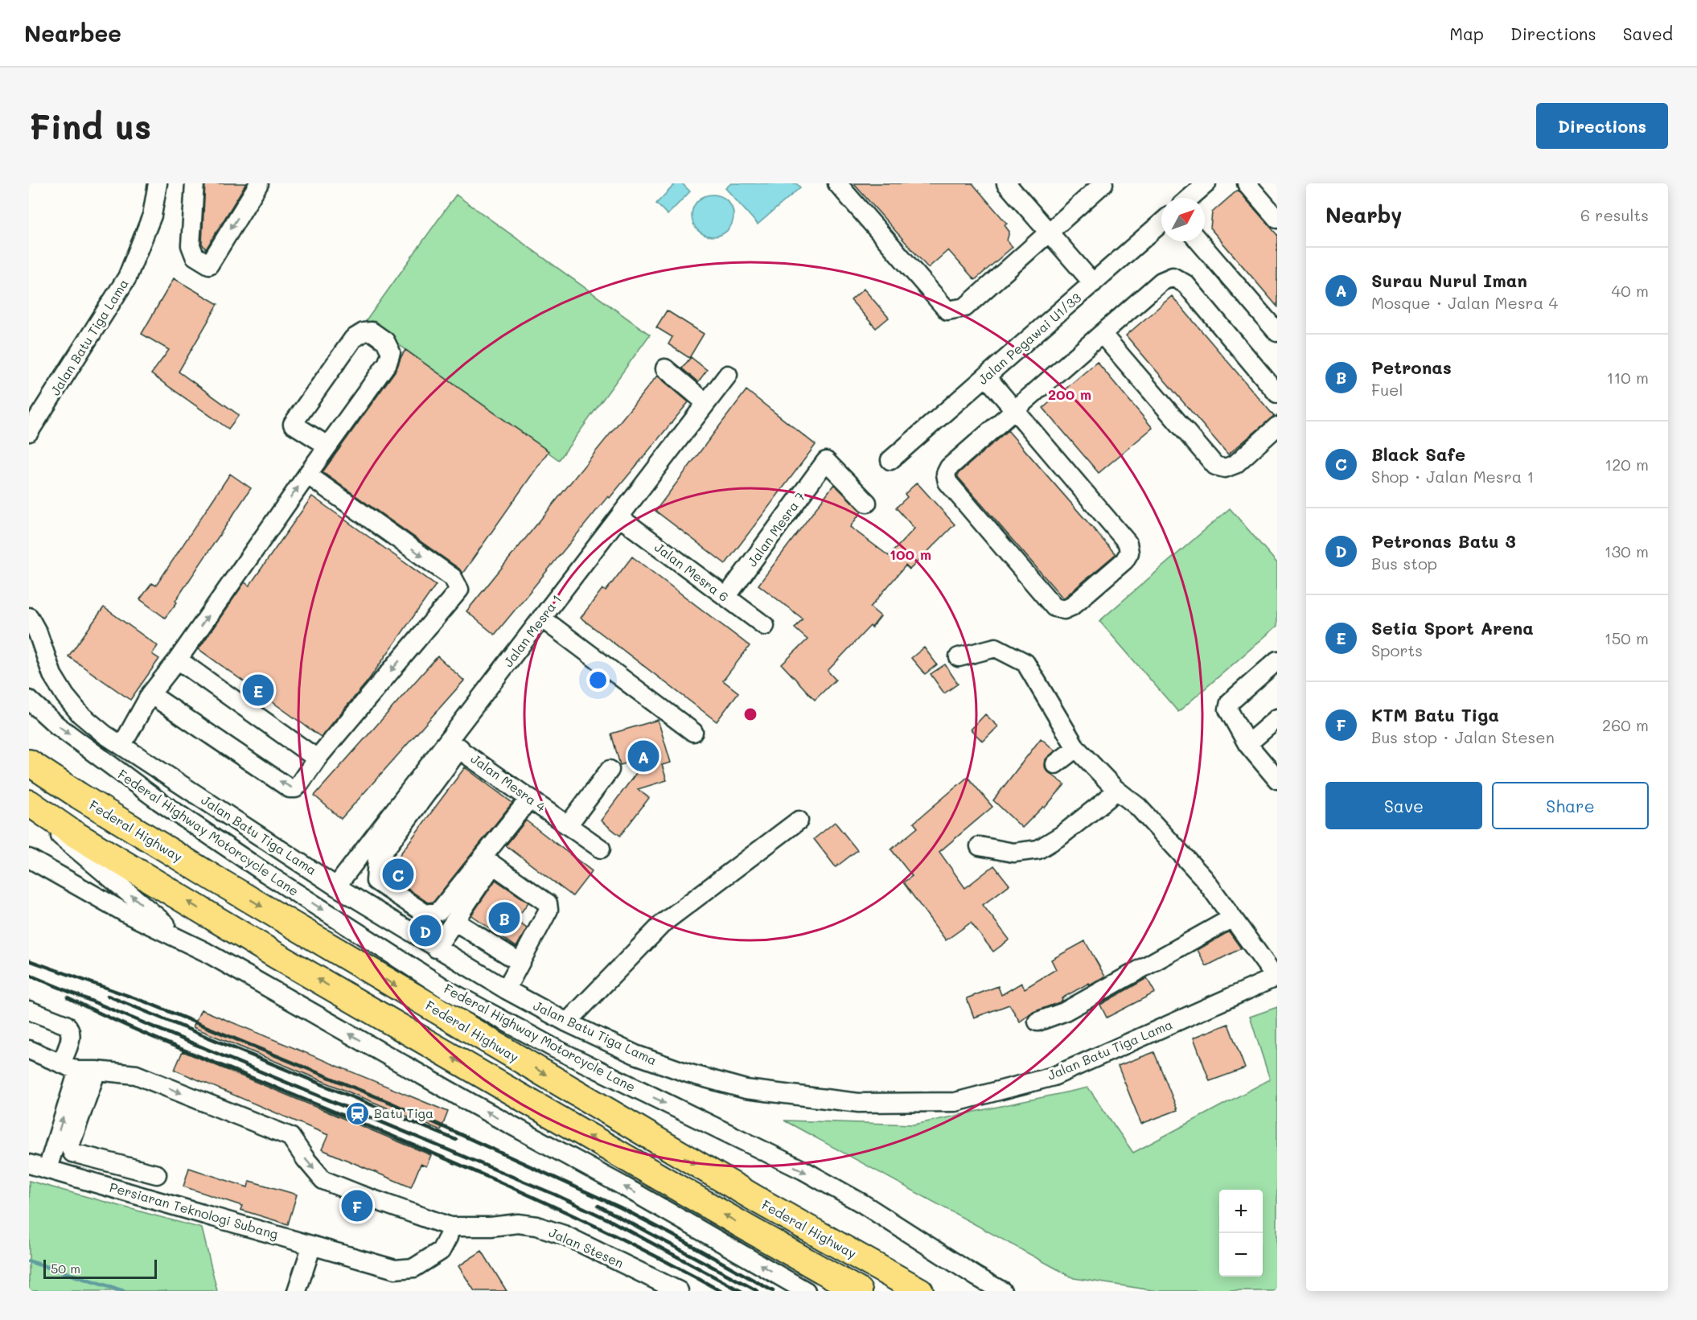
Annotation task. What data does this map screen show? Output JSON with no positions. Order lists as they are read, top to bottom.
{
  "streets": {
    "highway": ["Federal Highway"],
    "street": [
      "Jalan Batu Tiga Lama",
      "Jalan Pegawai U1/33",
      "Jalan Mesra 7",
      "Jalan Mesra 6",
      "Jalan Mesra 1",
      "Jalan Mesra 4",
      "Federal Highway Motorcycle Lane",
      "Persiaran Teknologi Subang",
      "Jalan Stesen"
    ]
  },
  "crossings": [
    ["Jalan Batu Tiga Lama", "Jalan Mesra 1"],
    ["Jalan Mesra 7", "Jalan Mesra 6"],
    ["Jalan Mesra 6", "Jalan Mesra 1"],
    ["Jalan Mesra 1", "Jalan Mesra 4"]
  ],
  "places": {
    "station": ["Batu Tiga"]
  },
  "scale_bar": "50 m",
  "north": "top right",
  "page": {
    "header": "Nearbee",
    "nav": ["Map", "Directions", "Saved"],
    "buttons": [
      "Directions",
      ["Save", "Share"]
    ],
    "title": "Find us",
    "heading": ["Nearby", "6 results"],
    "list": [
      {
        "mark": "A",
        "name": "Surau Nurul Iman",
        "note": "Mosque · Jalan Mesra 4",
        "value": "40 m"
      },
      {
        "mark": "B",
        "name": "Petronas",
        "note": "Fuel",
        "value": "110 m"
      },
      {
        "mark": "C",
        "name": "Black Safe",
        "note": "Shop · Jalan Mesra 1",
        "value": "120 m"
      },
      {
        "mark": "D",
        "name": "Petronas Batu 3",
        "note": "Bus stop",
        "value": "130 m"
      },
      {
        "mark": "E",
        "name": "Setia Sport Arena",
        "note": "Sports",
        "value": "150 m"
      },
      {
        "mark": "F",
        "name": "KTM Batu Tiga",
        "note": "Bus stop · Jalan Stesen",
        "value": "260 m"
      }
    ],
    "pins": [
      "E",
      "A",
      "C",
      "B",
      "D",
      "F"
    ],
    "map_buttons": ["+", "−"],
    "scale": "50 m"
  },
  "rings": ["200 m", "100 m"]
}
